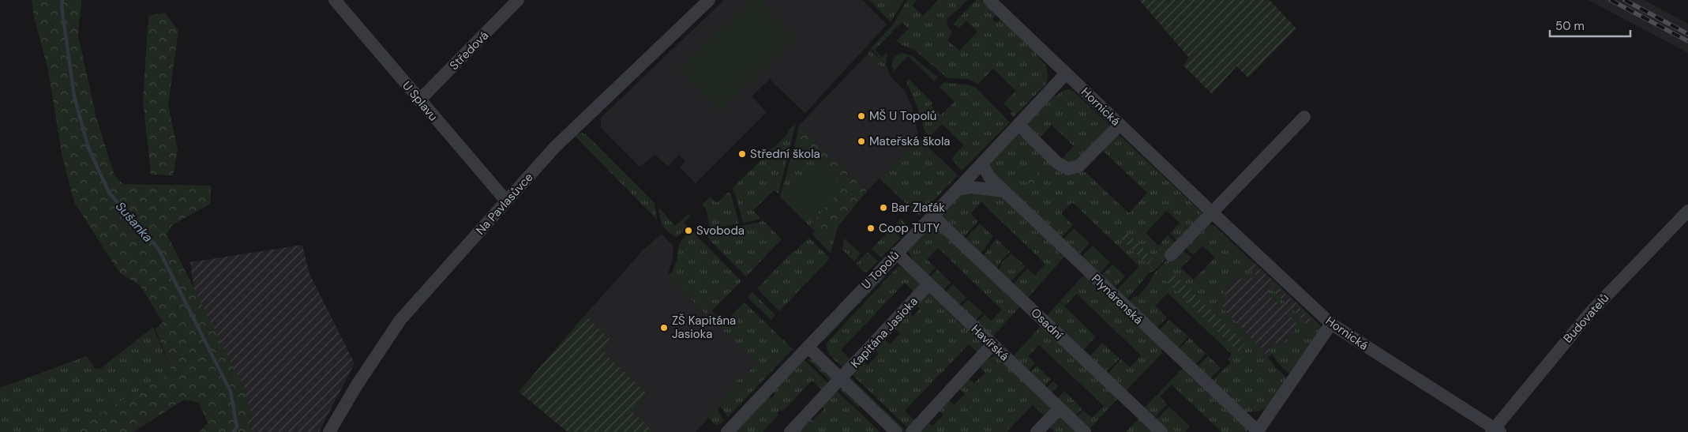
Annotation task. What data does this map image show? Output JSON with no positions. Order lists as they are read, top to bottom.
{
  "streets": {
    "street": [
      "Středová",
      "U Splavu",
      "Hornická",
      "Na Pavlasůvce",
      "U Topolů",
      "Plynárenská",
      "Budovatelů",
      "Osadní",
      "Kapitána Jasioka",
      "Havířská"
    ]
  },
  "crossings": [
    ["Středová", "U Splavu"],
    ["U Splavu", "Na Pavlasůvce"],
    ["Hornická", "U Topolů"],
    ["Hornická", "Budovatelů"],
    ["U Topolů", "Plynárenská"],
    ["U Topolů", "Osadní"],
    ["U Topolů", "Havířská"],
    ["Kapitána Jasioka", "Havířská"]
  ],
  "water": ["Sušanka"],
  "places": [
    "MŠ U Topolů",
    "Mateřská škola",
    "Střední škola",
    "Bar Zlaťák",
    "Coop TUTY",
    "Svoboda",
    "ZŠ Kapitána Jasioka"
  ],
  "scale_bar": "50 m"
}
